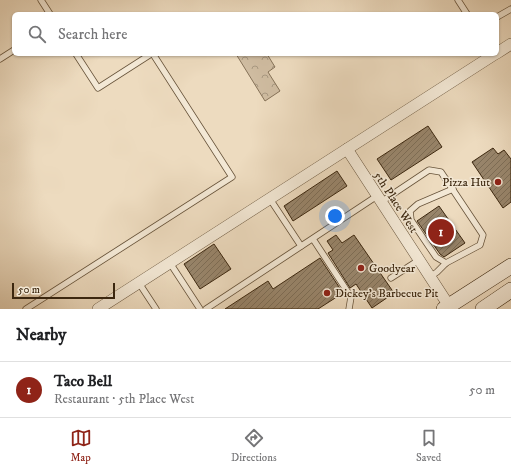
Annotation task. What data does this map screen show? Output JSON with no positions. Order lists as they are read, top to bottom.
{
  "streets": {
    "street": ["5th Place West"]
  },
  "places": ["Pizza Hut", "Goodyear", "Dickey's Barbecue Pit"],
  "scale_bar": "50 m",
  "page": {
    "search": "Search here",
    "pins": "1",
    "scale": "50 m",
    "heading": "Nearby",
    "list": [
      {
        "mark": "1",
        "name": "Taco Bell",
        "note": "Restaurant · 5th Place West",
        "value": "50 m"
      }
    ],
    "nav": ["Map", "Directions", "Saved"]
  }
}
